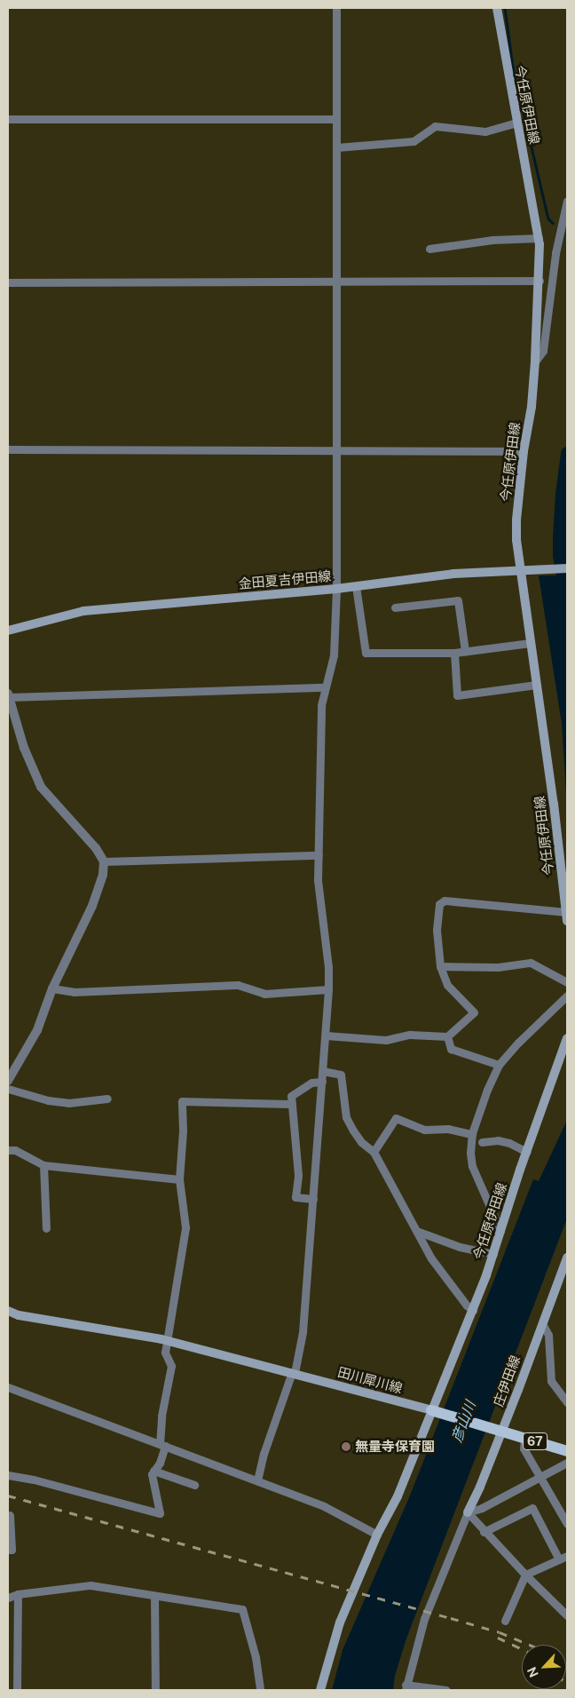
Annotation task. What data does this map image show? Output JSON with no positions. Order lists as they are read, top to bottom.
{
  "streets": {
    "main road": [
      "今任原伊田線",
      "金田夏吉伊田線",
      "田川犀川線",
      "庄伊田線",
      "67"
    ]
  },
  "crossings": [
    ["今任原伊田線", "金田夏吉伊田線"],
    ["今任原伊田線", "田川犀川線"],
    ["今任原伊田線", "67"],
    ["田川犀川線", "67"],
    ["庄伊田線", "67"]
  ],
  "water": ["彦山川"],
  "places": ["無量寺保育園"],
  "north": "bottom left"
}
